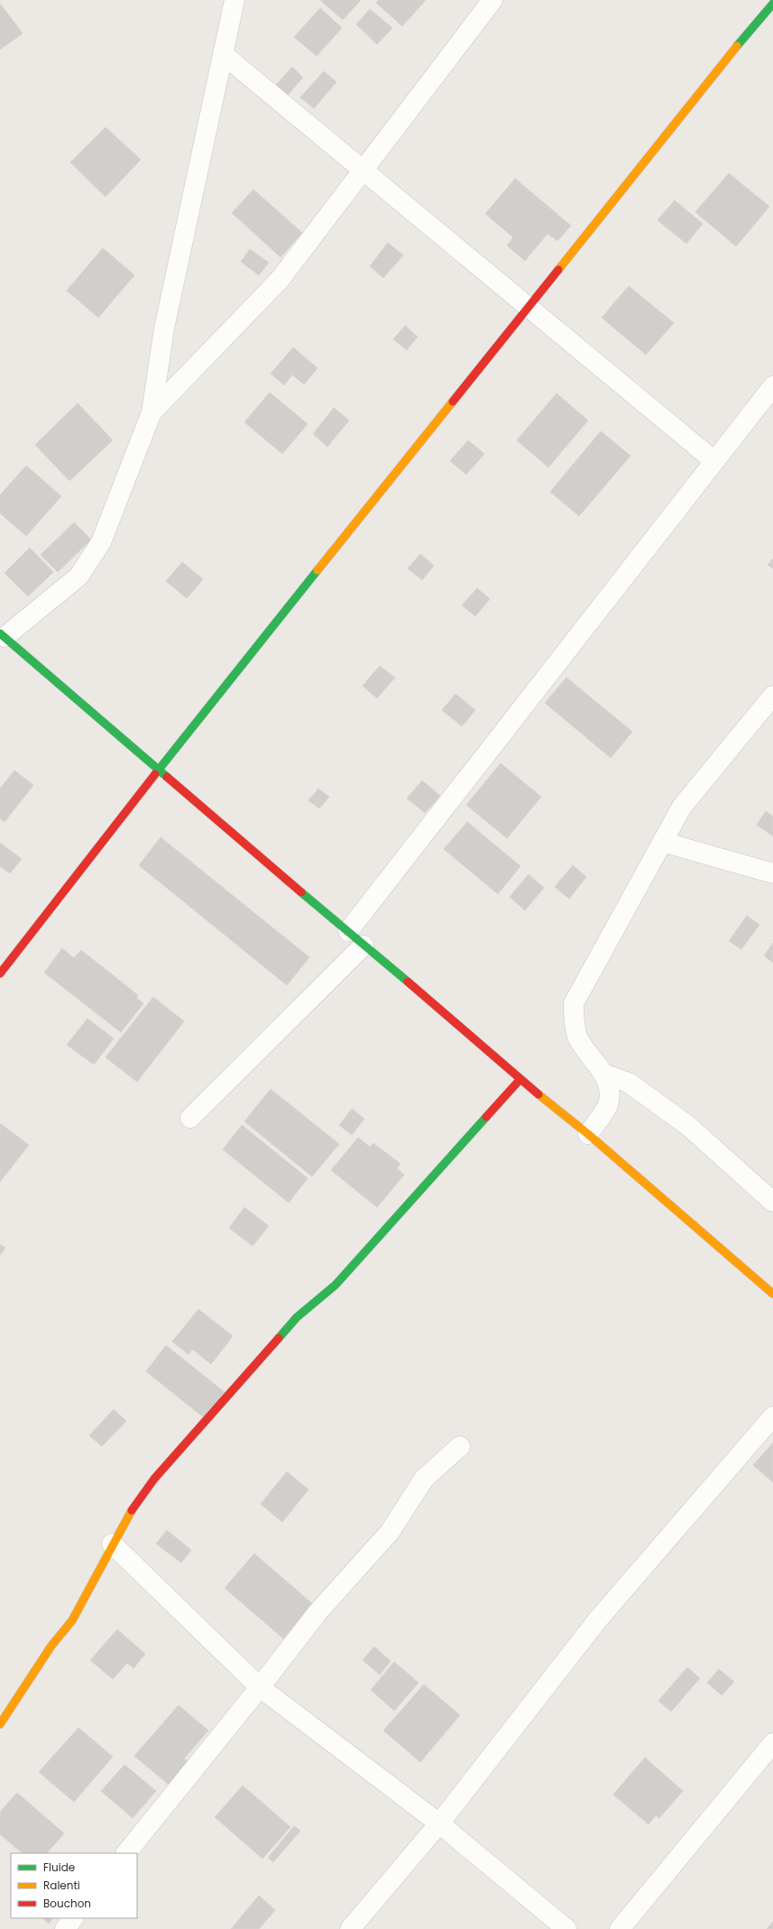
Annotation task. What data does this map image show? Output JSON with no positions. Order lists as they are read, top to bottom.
{
  "legend": ["Fluide", "Ralenti", "Bouchon"]
}
